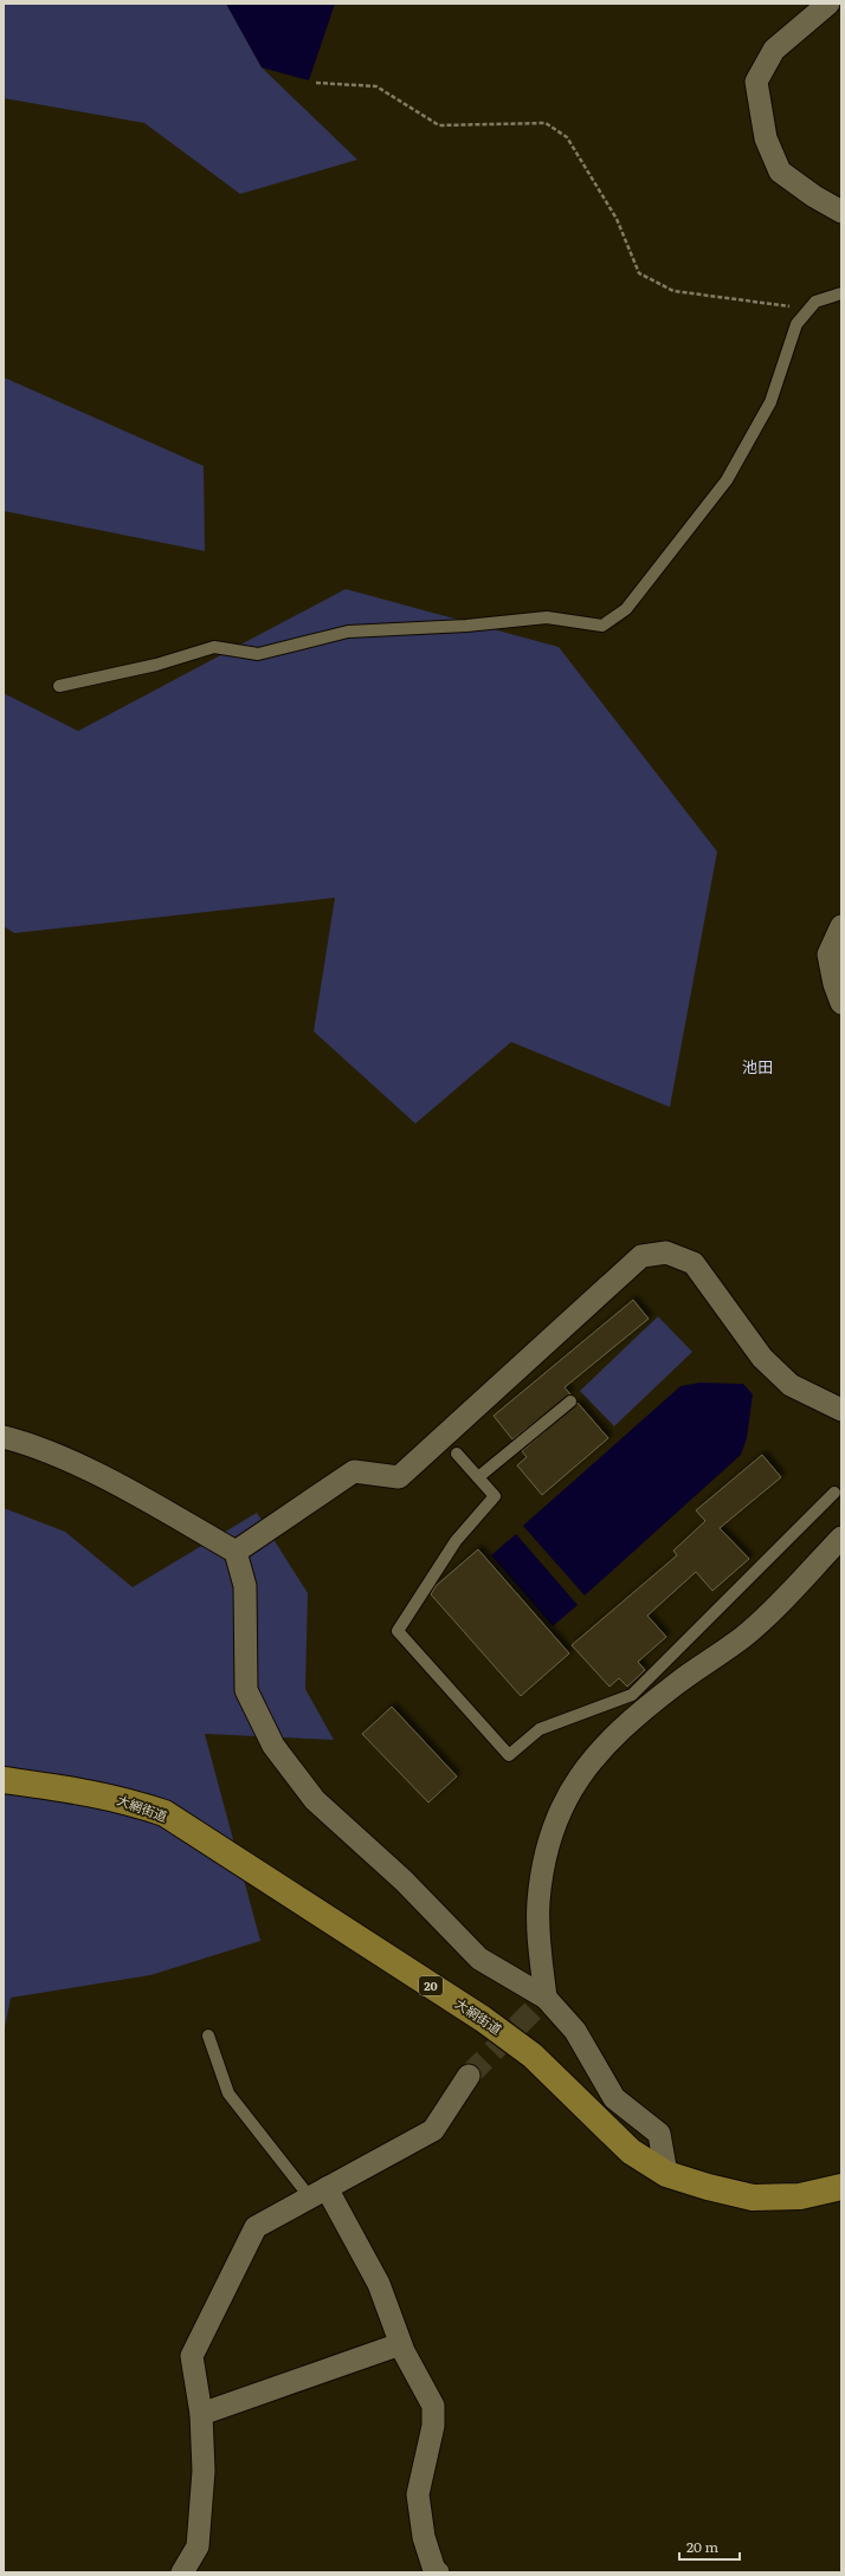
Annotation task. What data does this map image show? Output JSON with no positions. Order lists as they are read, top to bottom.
{
  "streets": {
    "main road": ["大網街道", "20"]
  },
  "districts": ["池田"],
  "scale_bar": "20 m"
}
